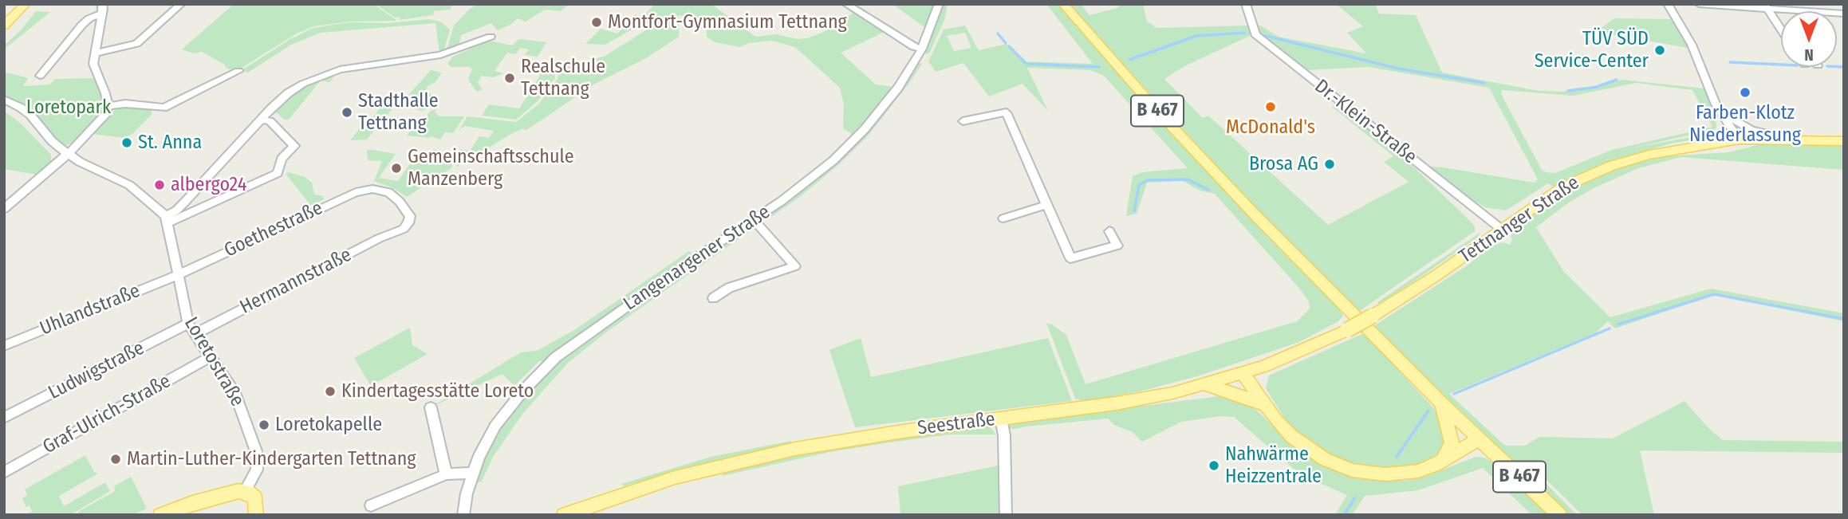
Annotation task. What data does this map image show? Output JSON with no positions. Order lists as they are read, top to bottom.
{
  "streets": {
    "main road": ["B 467", "Tettnanger Straße", "Seestraße"],
    "street": [
      "Dr.-Klein-Straße",
      "Goethestraße",
      "Langenargener Straße",
      "Hermannstraße",
      "Uhlandstraße",
      "Loretostraße",
      "Ludwigstraße",
      "Graf-Ulrich-Straße"
    ]
  },
  "crossings": [
    ["Dr.-Klein-Straße", "Tettnanger Straße"],
    ["Tettnanger Straße", "Seestraße"],
    ["Goethestraße", "Hermannstraße"],
    ["Goethestraße", "Uhlandstraße"],
    ["Goethestraße", "Loretostraße"],
    ["Hermannstraße", "Loretostraße"],
    ["Uhlandstraße", "Loretostraße"],
    ["Loretostraße", "Ludwigstraße"],
    ["Loretostraße", "Graf-Ulrich-Straße"]
  ],
  "parks": ["Loretopark"],
  "places": [
    "Montfort-Gymnasium Tettnang",
    "TÜV SÜD Service-Center",
    "Realschule Tettnang",
    "Farben-Klotz Niederlassung",
    "McDonald's",
    "Stadthalle Tettnang",
    "St. Anna",
    "Brosa AG",
    "Gemeinschaftsschule Manzenberg",
    "albergo24",
    "Kindertagesstätte Loreto",
    "Loretokapelle",
    "Martin-Luther-Kindergarten Tettnang",
    "Nahwärme Heizzentrale"
  ],
  "north": "bottom"
}
